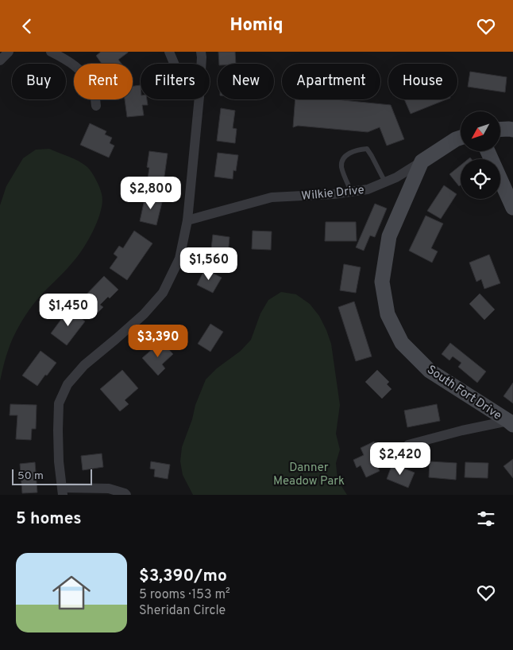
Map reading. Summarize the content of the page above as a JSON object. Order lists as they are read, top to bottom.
{
  "streets": {
    "street": ["Wilkie Drive", "South Fort Drive"]
  },
  "crossings": [
    ["Wilkie Drive", "South Fort Drive"]
  ],
  "parks": ["Danner Meadow Park"],
  "scale_bar": "50 m",
  "north": "bottom left",
  "page": {
    "header": "Homiq",
    "chip": [
      "Buy",
      "Rent",
      "Filters",
      "New",
      "Apartment",
      "House"
    ],
    "price": [
      "$2,800",
      "$1,560",
      "$1,450",
      "$3,390",
      "$2,420"
    ],
    "scale": "50 m",
    "heading": "5 homes",
    "list": [
      {
        "name": "$3,390/mo",
        "note": "5 rooms · 153 m² · Sheridan Circle"
      }
    ]
  }
}
